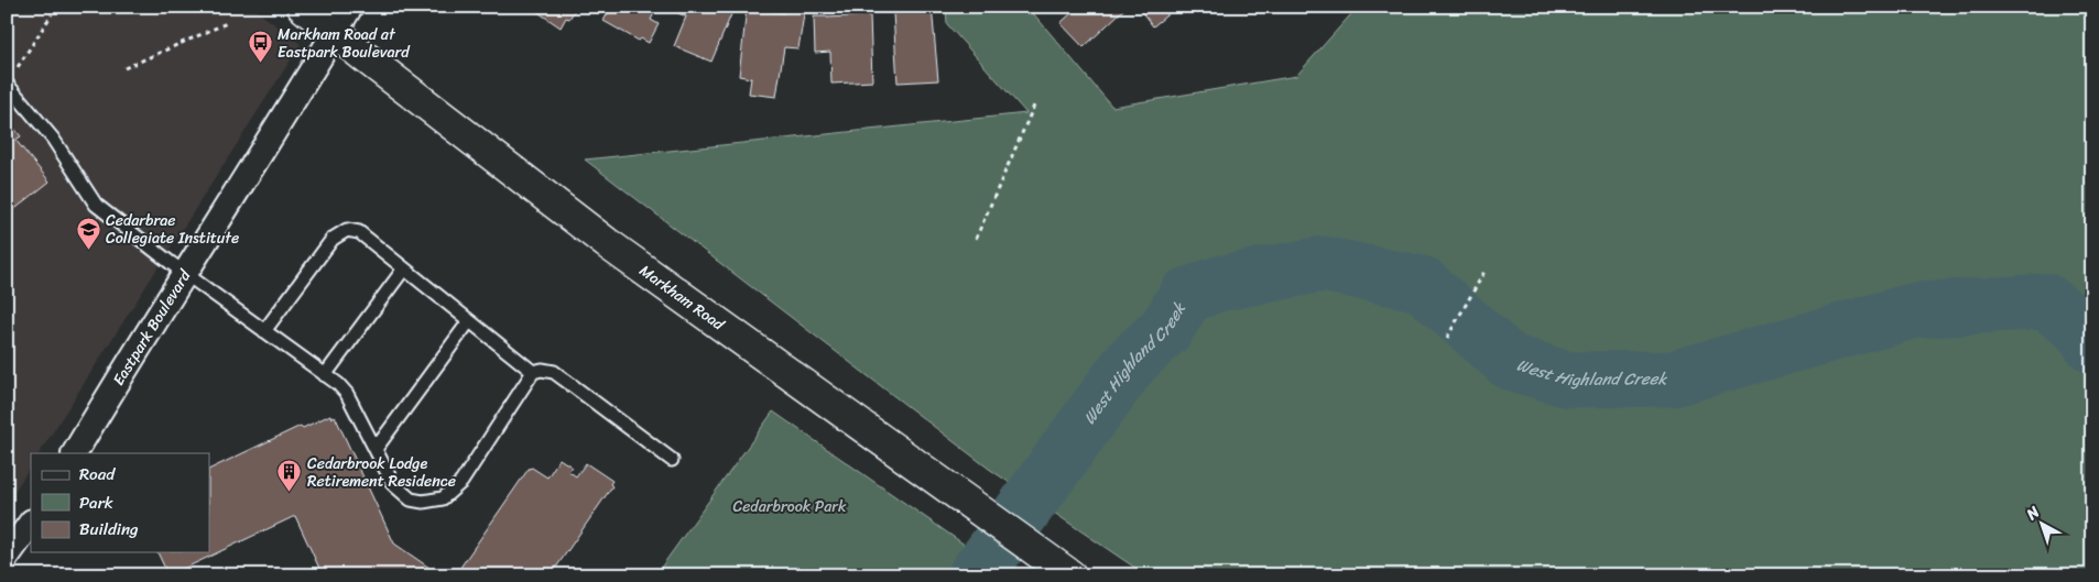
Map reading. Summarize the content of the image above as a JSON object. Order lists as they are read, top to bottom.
{
  "streets": {
    "main road": ["Markham Road"],
    "street": ["Eastpark Boulevard"]
  },
  "crossings": [
    ["Markham Road", "Eastpark Boulevard"]
  ],
  "water": ["West Highland Creek"],
  "parks": ["Cedarbrook Park"],
  "places": {
    "bus stop": ["Markham Road at Eastpark Boulevard"],
    "school or university": ["Cedarbrae Collegiate Institute"],
    "building": ["Cedarbrook Lodge Retirement Residence"]
  },
  "legend": ["Road", "Park", "Building"],
  "north": "top left"
}
